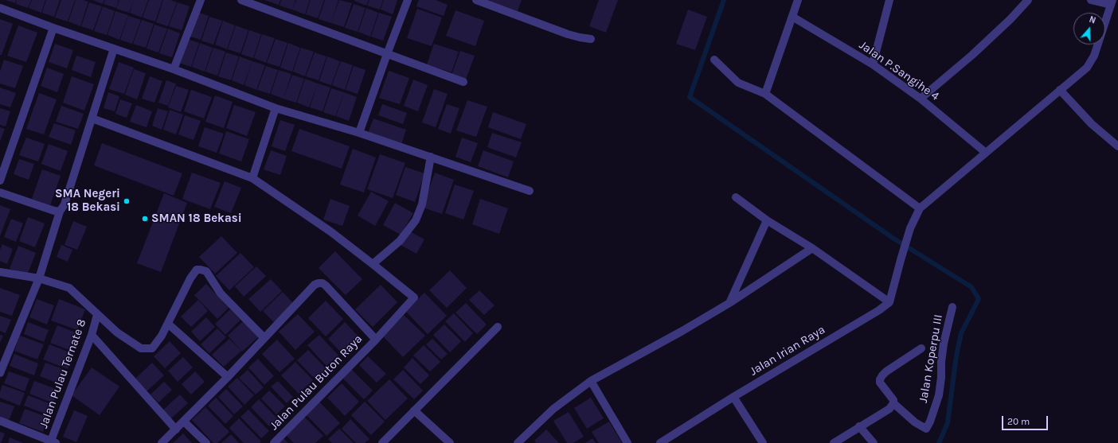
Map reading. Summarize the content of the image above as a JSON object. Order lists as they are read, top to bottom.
{
  "streets": {
    "street": [
      "Jalan P.Sangihe 4",
      "Jalan Irian Raya",
      "Jalan Koperpu III",
      "Jalan Pulau Ternate 8",
      "Jalan Pulau Buton Raya"
    ]
  },
  "places": ["SMA Negeri 18 Bekasi", "SMAN 18 Bekasi"],
  "scale_bar": "20 m",
  "north": "top"
}
